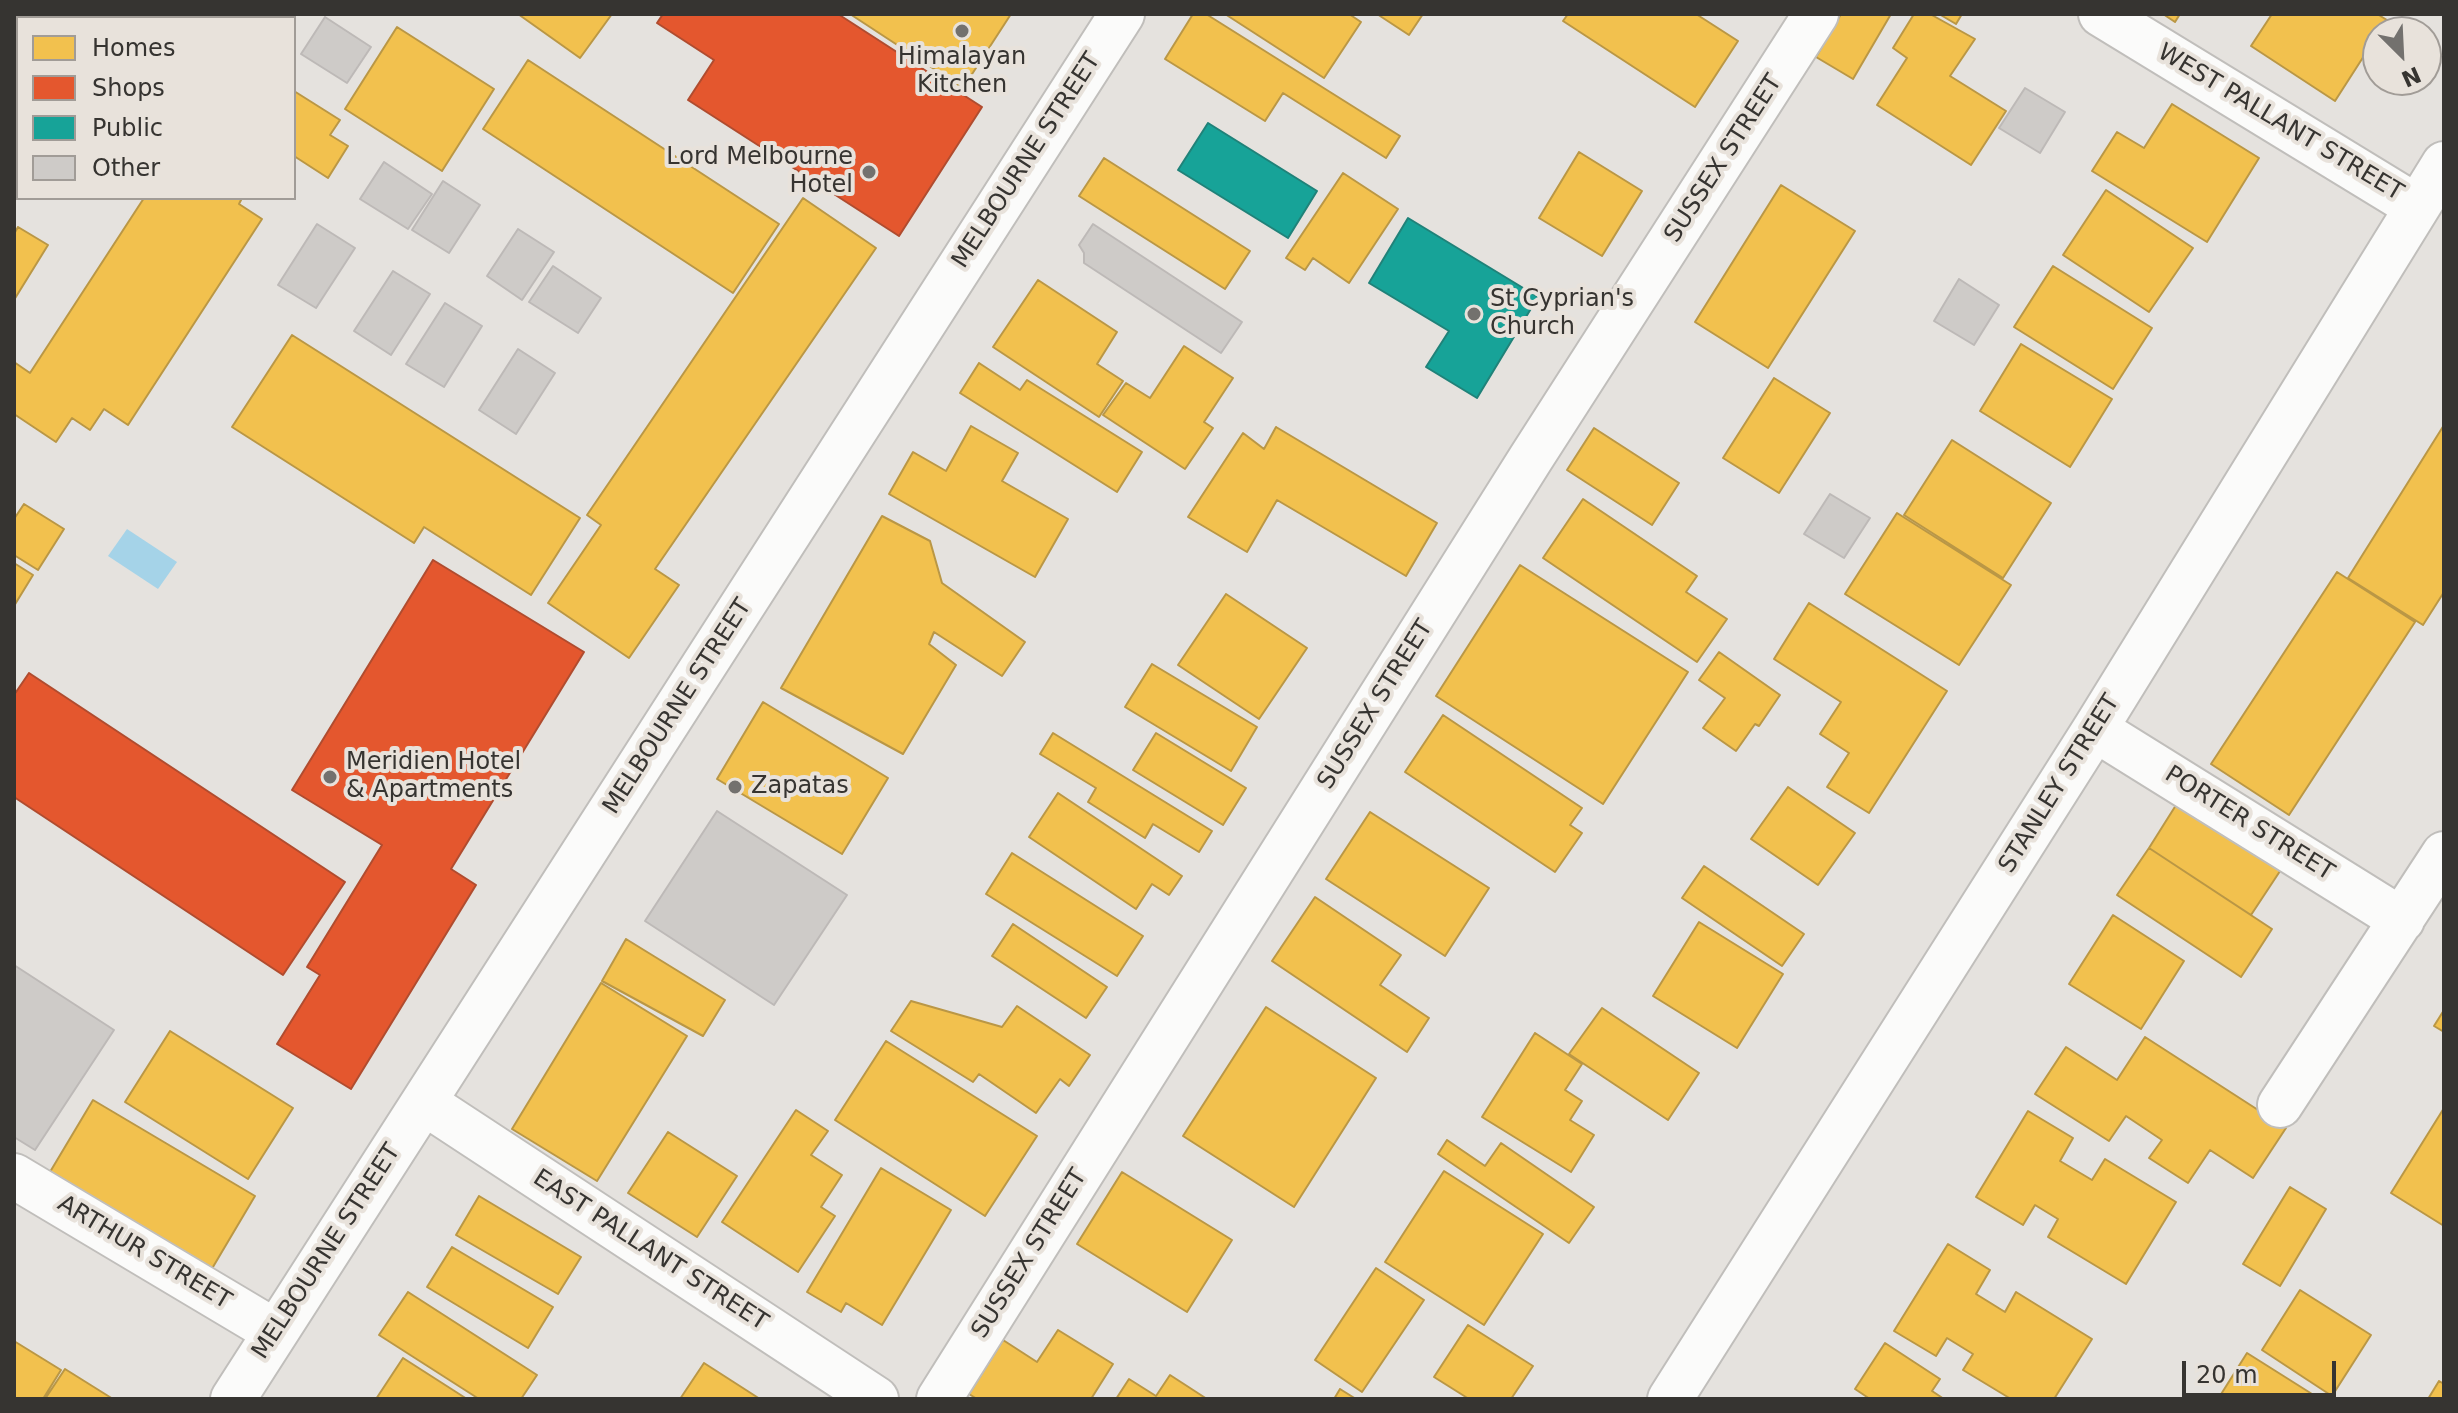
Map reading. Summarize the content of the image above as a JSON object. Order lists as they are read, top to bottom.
{
  "streets": {
    "street": [
      "WEST PALLANT STREET",
      "SUSSEX STREET",
      "MELBOURNE STREET",
      "STANLEY STREET",
      "PORTER STREET",
      "EAST PALLANT STREET",
      "ARTHUR STREET"
    ]
  },
  "crossings": [
    ["WEST PALLANT STREET", "STANLEY STREET"],
    ["MELBOURNE STREET", "EAST PALLANT STREET"],
    ["MELBOURNE STREET", "ARTHUR STREET"],
    ["STANLEY STREET", "PORTER STREET"]
  ],
  "places": [
    "Himalayan Kitchen",
    "Lord Melbourne Hotel",
    "St Cyprian's Church",
    "Meridien Hotel & Apartments",
    "Zapatas"
  ],
  "legend": [
    "Homes",
    "Shops",
    "Public",
    "Other"
  ],
  "scale_bar": "20 m",
  "north": "bottom right"
}
